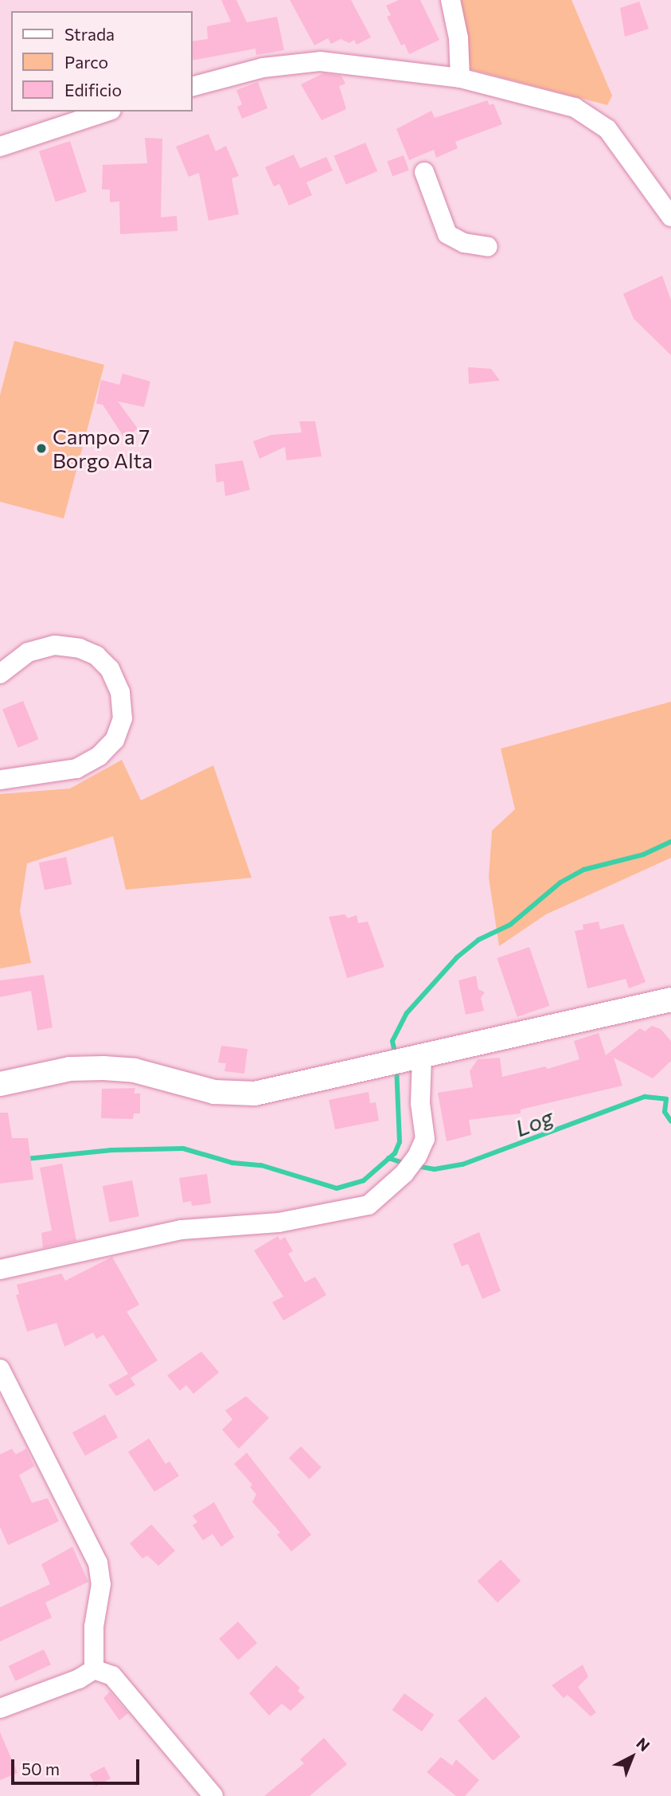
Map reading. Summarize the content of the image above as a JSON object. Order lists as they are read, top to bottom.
{
  "water": ["Log"],
  "places": ["Campo a 7 Borgo Alta"],
  "legend": ["Strada", "Parco", "Edificio"],
  "scale_bar": "50 m",
  "north": "top right"
}
